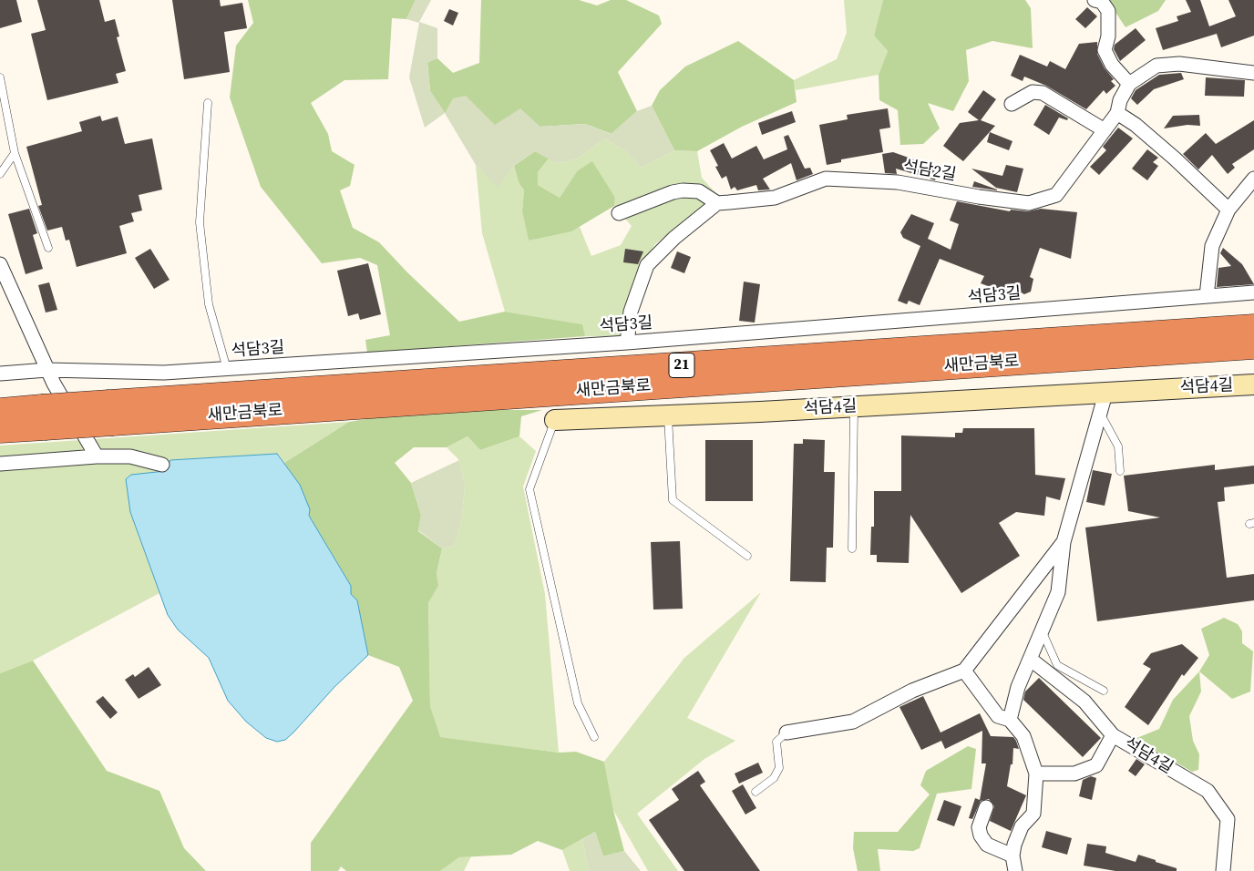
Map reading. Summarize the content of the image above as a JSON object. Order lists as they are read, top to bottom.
{
  "streets": {
    "highway": ["새만금북로", "21"],
    "street": ["석담2길", "석담3길", "석담4길"]
  }
}
